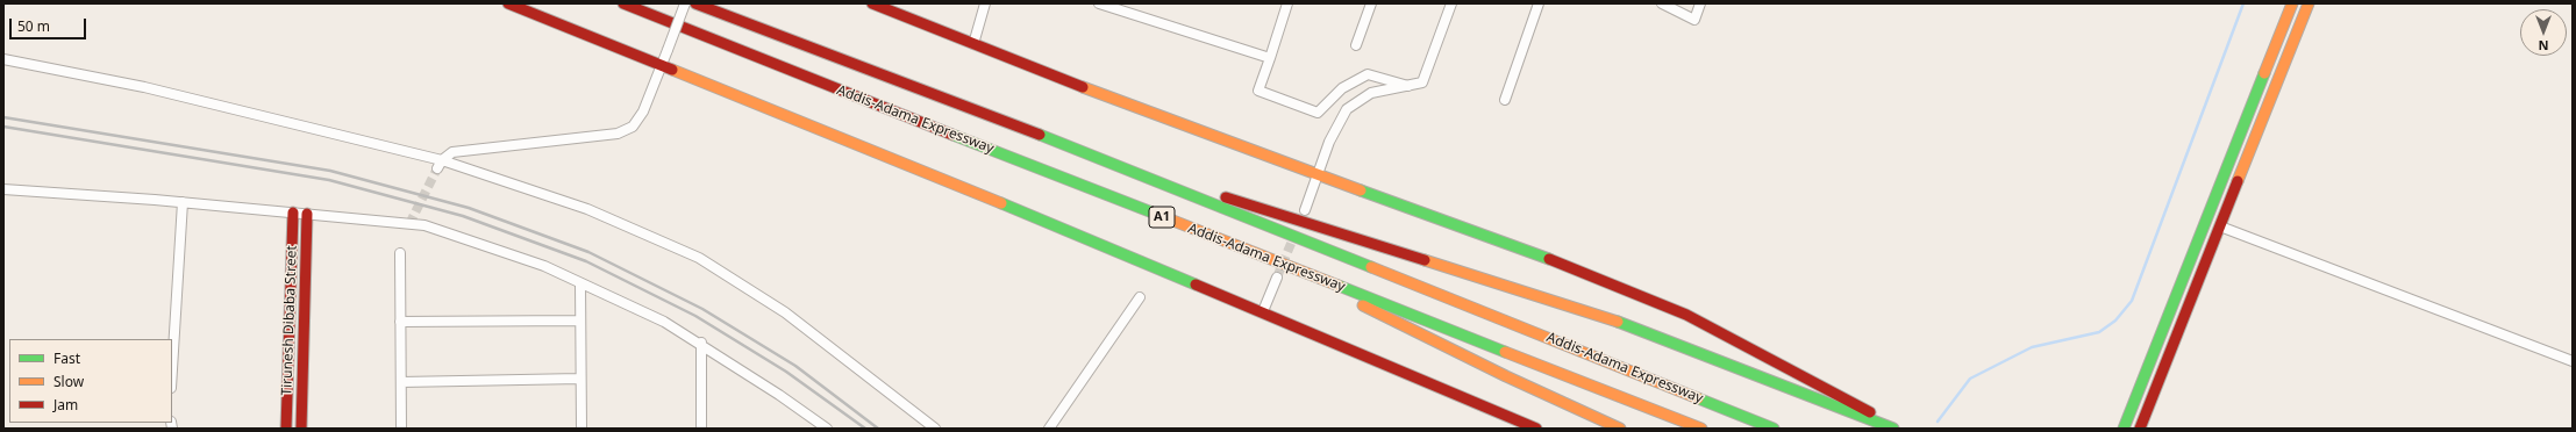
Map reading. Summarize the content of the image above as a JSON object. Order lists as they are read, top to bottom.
{
  "streets": {
    "main road": ["Addis-Adama Expressway", "A1", "Tirunesh Dibaba Street"]
  },
  "legend": ["Fast", "Slow", "Jam"],
  "scale_bar": "50 m",
  "north": "bottom"
}
